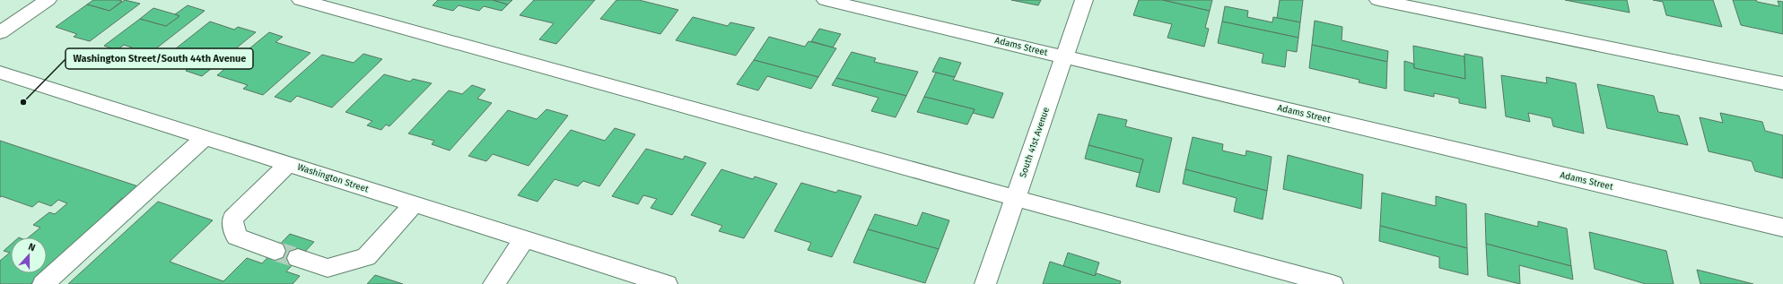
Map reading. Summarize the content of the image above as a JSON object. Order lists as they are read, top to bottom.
{
  "streets": {
    "street": ["Adams Street", "South 41st Avenue", "Washington Street"]
  },
  "crossings": [
    ["Adams Street", "South 41st Avenue"]
  ],
  "places": ["Washington Street/South 44th Avenue"],
  "north": "top"
}
